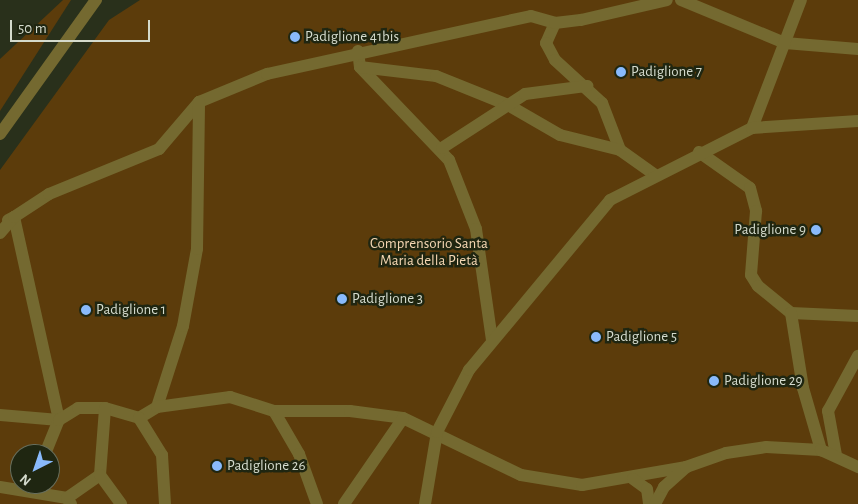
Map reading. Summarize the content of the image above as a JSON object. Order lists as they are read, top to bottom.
{
  "parks": ["Comprensorio Santa Maria della Pietà"],
  "places": [
    "Padiglione 41bis",
    "Padiglione 7",
    "Padiglione 9",
    "Padiglione 3",
    "Padiglione 1",
    "Padiglione 5",
    "Padiglione 29",
    "Padiglione 26"
  ],
  "scale_bar": "50 m",
  "north": "bottom left"
}
